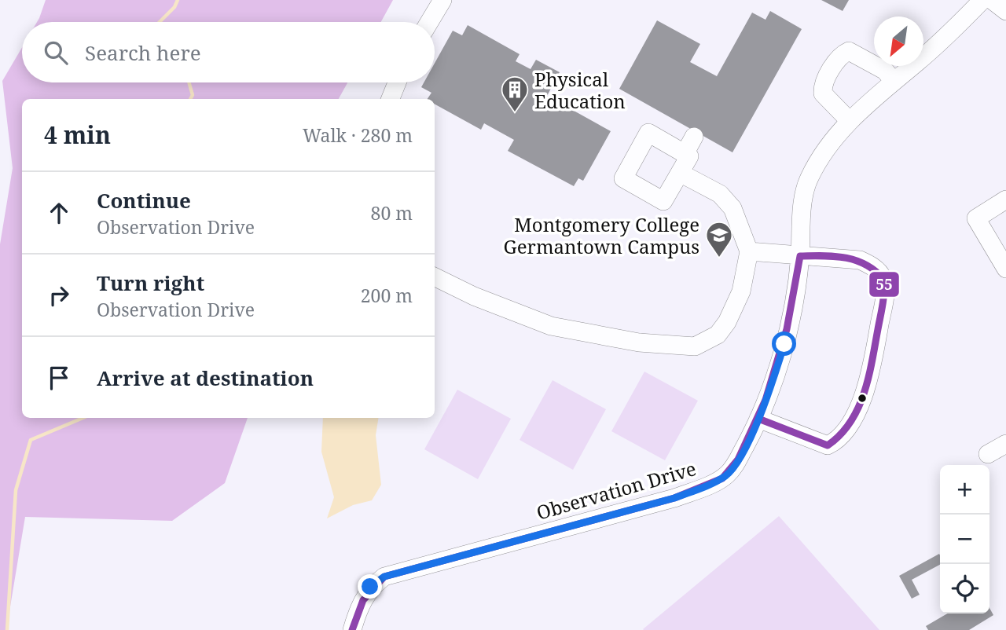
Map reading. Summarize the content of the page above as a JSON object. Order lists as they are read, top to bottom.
{
  "streets": {
    "street": ["Observation Drive"]
  },
  "places": {
    "building": ["Physical Education"],
    "school or university": ["Montgomery College Germantown Campus"]
  },
  "lines": ["transit line 55"],
  "north": "bottom left",
  "page": {
    "search": "Search here",
    "heading": ["4 min", "Walk · 280 m"],
    "list": [
      ["Continue", "Observation Drive", "80 m"],
      ["Turn right", "Observation Drive", "200 m"],
      "Arrive at destination"
    ],
    "map_buttons": ["+", "−"]
  }
}
